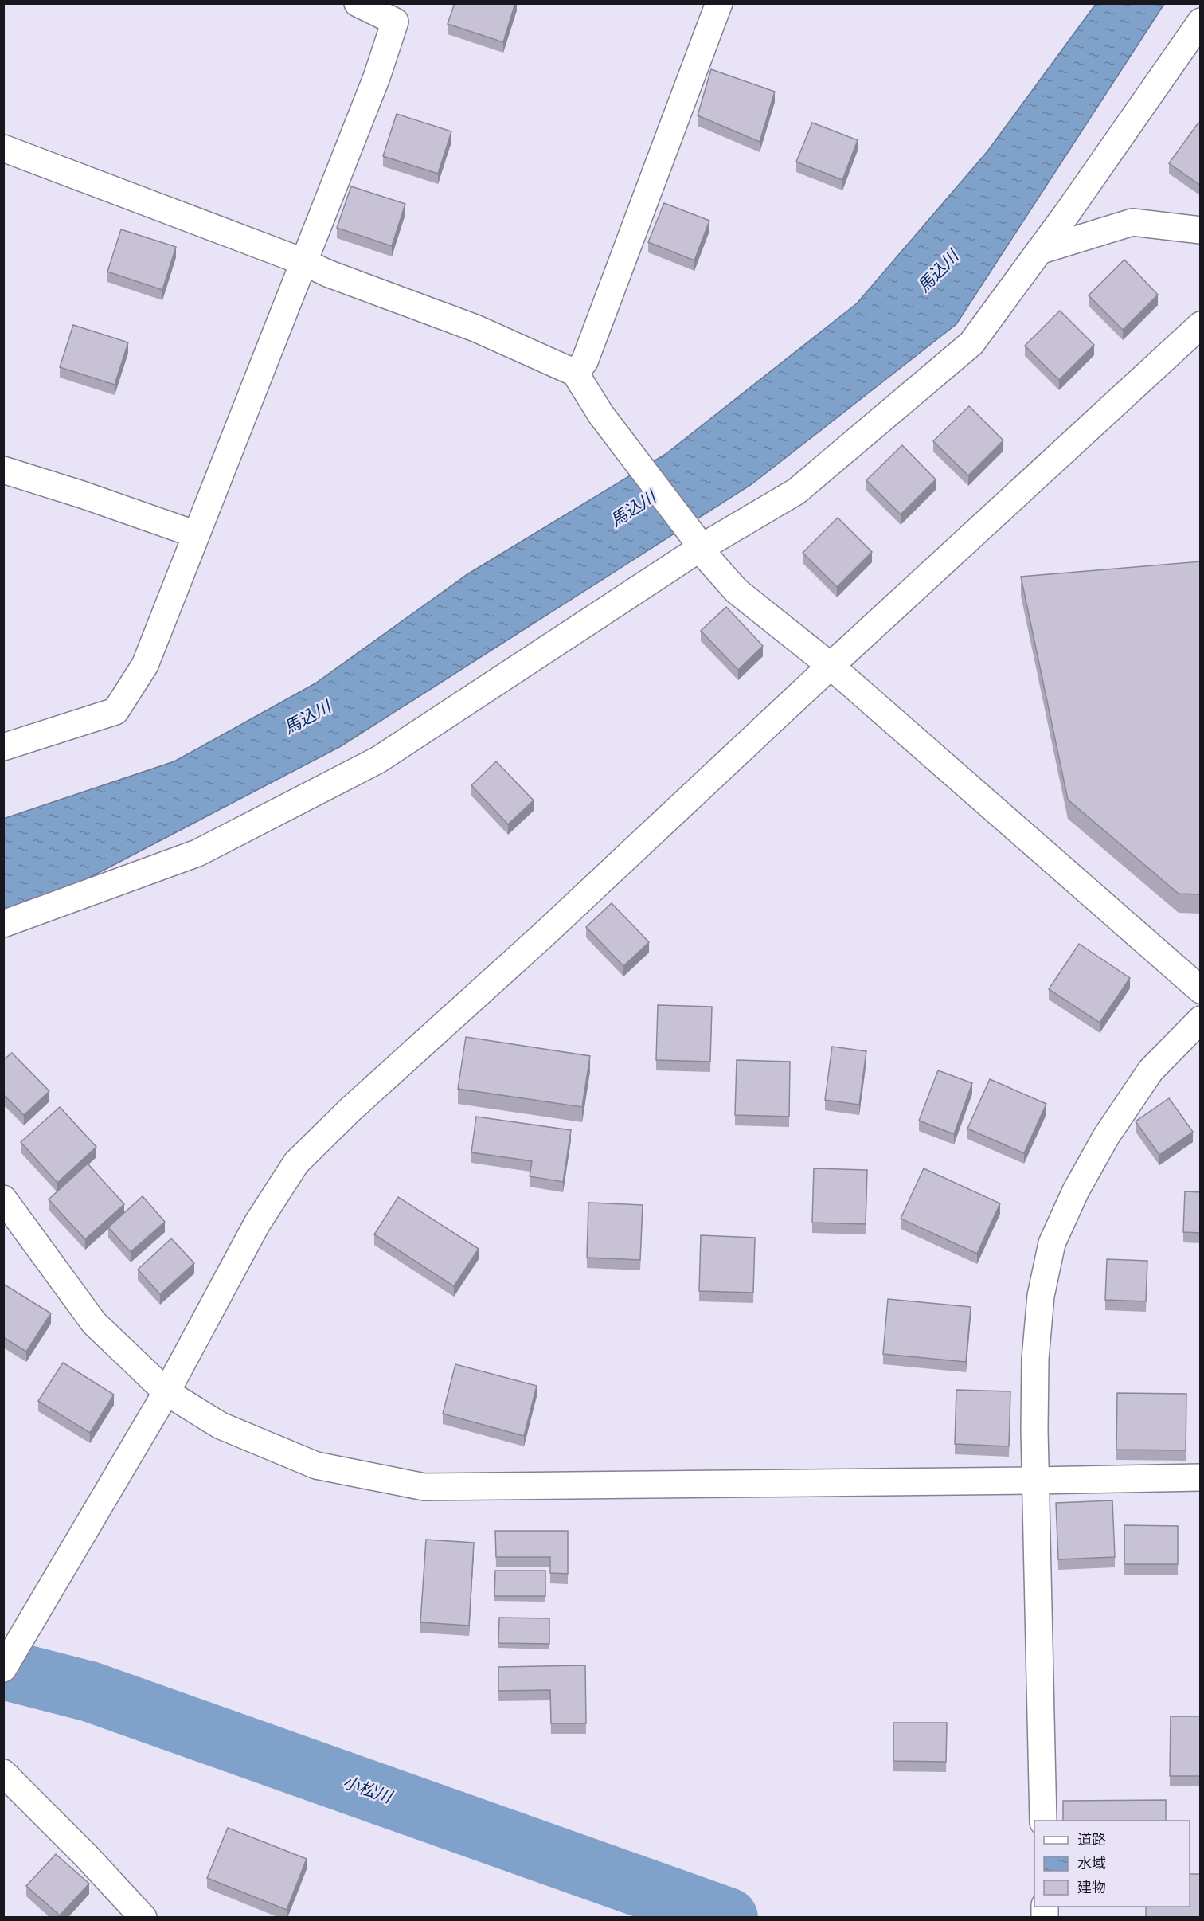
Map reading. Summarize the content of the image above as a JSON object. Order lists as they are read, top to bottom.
{
  "water": ["馬込川", "小松川"],
  "legend": ["道路", "水域", "建物"]
}
